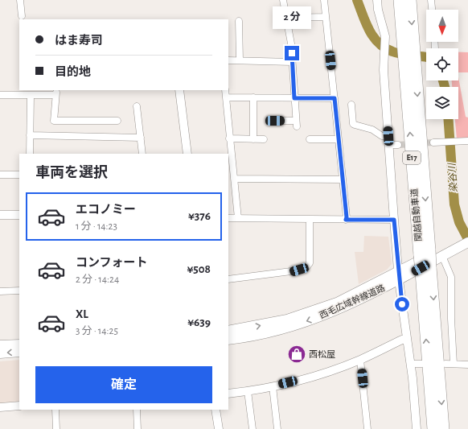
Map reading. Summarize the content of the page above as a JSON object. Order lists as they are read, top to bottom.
{
  "streets": {
    "highway": ["E17", "関越自動車道"],
    "main road": ["西毛広域幹線道路"]
  },
  "water": ["染谷川"],
  "places": {
    "shop": ["西松屋"]
  },
  "north": "bottom",
  "page": {
    "bubble": "2 分",
    "banner": ["はま寿司", "目的地"],
    "heading": "車両を選択",
    "list": [
      {
        "name": "エコノミー",
        "note": "1 分 · 14:23",
        "value": "¥376"
      },
      {
        "name": "コンフォート",
        "note": "2 分 · 14:24",
        "value": "¥508"
      },
      {
        "name": "XL",
        "note": "3 分 · 14:25",
        "value": "¥639"
      }
    ],
    "buttons": "確定"
  }
}
